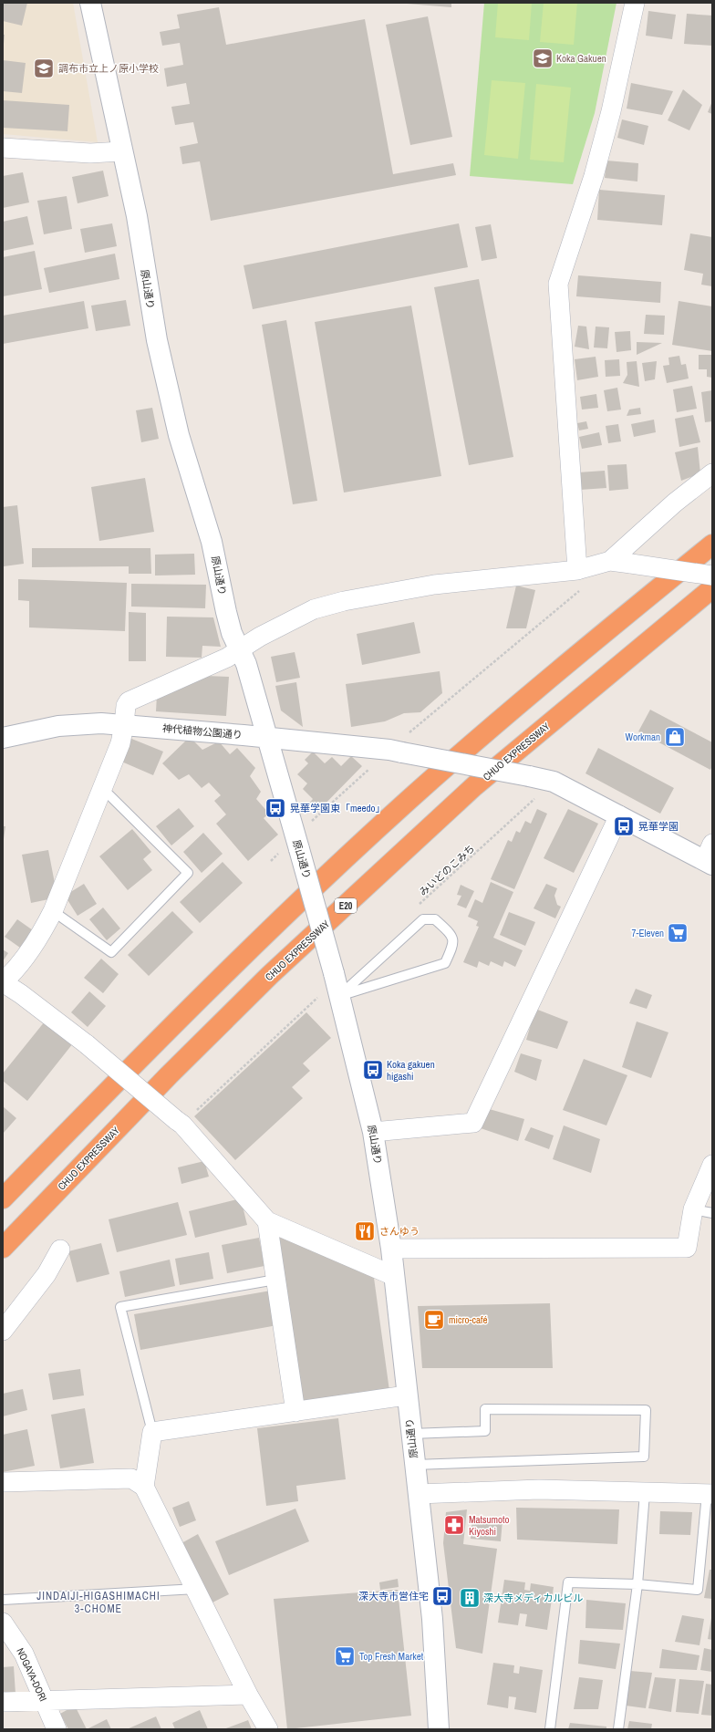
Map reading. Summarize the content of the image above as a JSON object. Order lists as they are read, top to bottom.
{
  "streets": {
    "highway": ["CHUO EXPRESSWAY", "E20"],
    "street": ["原山通り", "神代植物公園通り", "NOGAYA-DORI"],
    "path": ["みいどのこみち"]
  },
  "crossings": [
    ["原山通り", "神代植物公園通り"],
    ["神代植物公園通り", "みいどのこみち"]
  ],
  "districts": ["JINDAIJI-HIGASHIMACHI 3-CHOME"],
  "places": {
    "school or university": ["Koka Gakuen", "調布市立上ノ原小学校"],
    "shop": ["Workman"],
    "bus stop": [
      "晃華学園東「meedo」",
      "晃華学園",
      "Koka gakuen higashi",
      "深大寺市営住宅"
    ],
    "supermarket": ["7-Eleven", "Top Fresh Market"],
    "restaurant": ["さんゆう"],
    "cafe": ["micro-café"],
    "pharmacy": ["Matsumoto Kiyoshi"],
    "building": ["深大寺メディカルビル"]
  }
}
